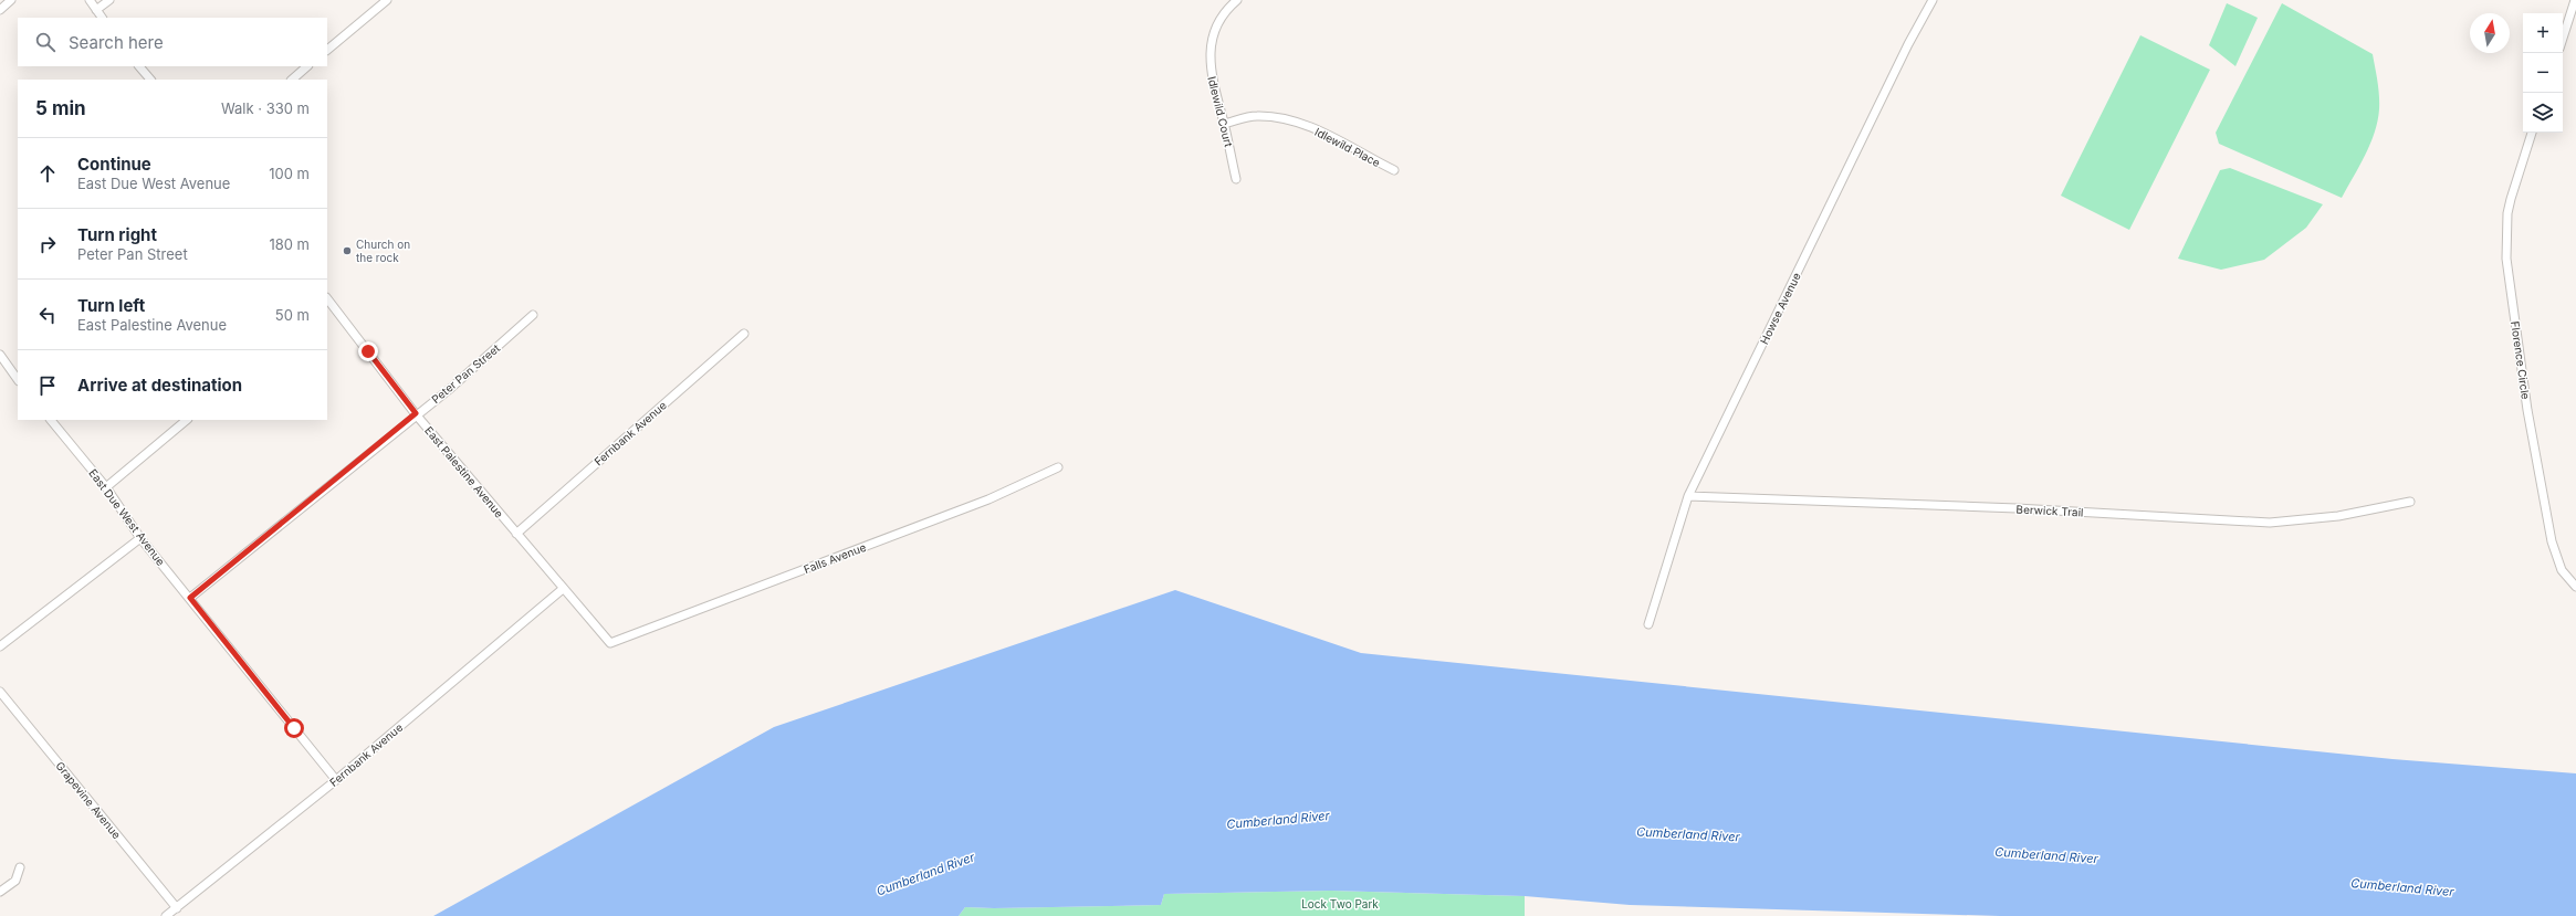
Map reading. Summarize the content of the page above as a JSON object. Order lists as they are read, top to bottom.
{
  "streets": {
    "street": [
      "Idlewild Court",
      "Idlewild Place",
      "Howse Avenue",
      "Florence Circle",
      "Peter Pan Street",
      "Fernbank Avenue",
      "East Palestine Avenue",
      "Berwick Trail",
      "East Due West Avenue",
      "Falls Avenue",
      "Grapevine Avenue"
    ]
  },
  "crossings": [
    ["Idlewild Court", "Idlewild Place"],
    ["Howse Avenue", "Berwick Trail"],
    ["Peter Pan Street", "East Palestine Avenue"],
    ["Peter Pan Street", "East Due West Avenue"],
    ["Fernbank Avenue", "East Palestine Avenue"],
    ["Fernbank Avenue", "East Due West Avenue"],
    ["Fernbank Avenue", "Grapevine Avenue"],
    ["East Palestine Avenue", "Falls Avenue"]
  ],
  "water": ["Cumberland River"],
  "parks": ["Lock Two Park"],
  "places": ["Church on the rock"],
  "north": "top",
  "page": {
    "map_buttons": ["+", "−"],
    "search": "Search here",
    "heading": ["5 min", "Walk · 330 m"],
    "list": [
      ["Continue", "East Due West Avenue", "100 m"],
      ["Turn right", "Peter Pan Street", "180 m"],
      ["Turn left", "East Palestine Avenue", "50 m"],
      "Arrive at destination"
    ]
  }
}
